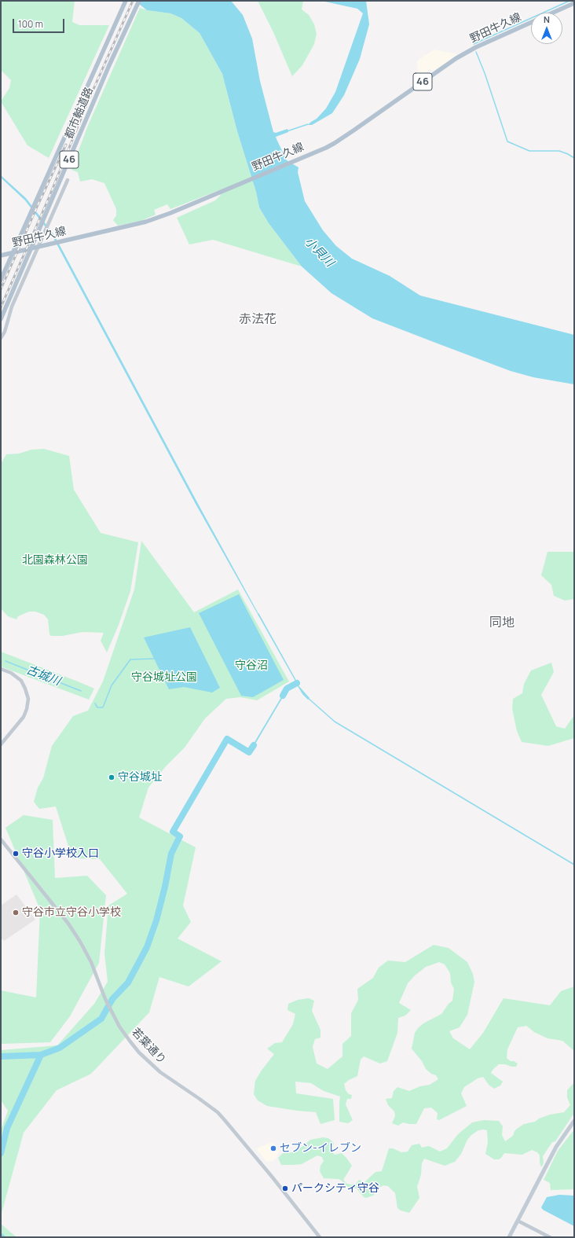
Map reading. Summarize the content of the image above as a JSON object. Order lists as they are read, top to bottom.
{
  "streets": {
    "main road": ["野田牛久線", "46", "都市軸道路"],
    "street": ["若葉通り"]
  },
  "districts": ["赤法花", "同地"],
  "water": ["小貝川", "古城川"],
  "parks": ["北園森林公園", "守谷沼", "守谷城址公園"],
  "places": [
    "守谷城址",
    "守谷小学校入口",
    "守谷市立守谷小学校",
    "セブン-イレブン",
    "パークシティ守谷"
  ],
  "scale_bar": "100 m",
  "north": "top"
}
